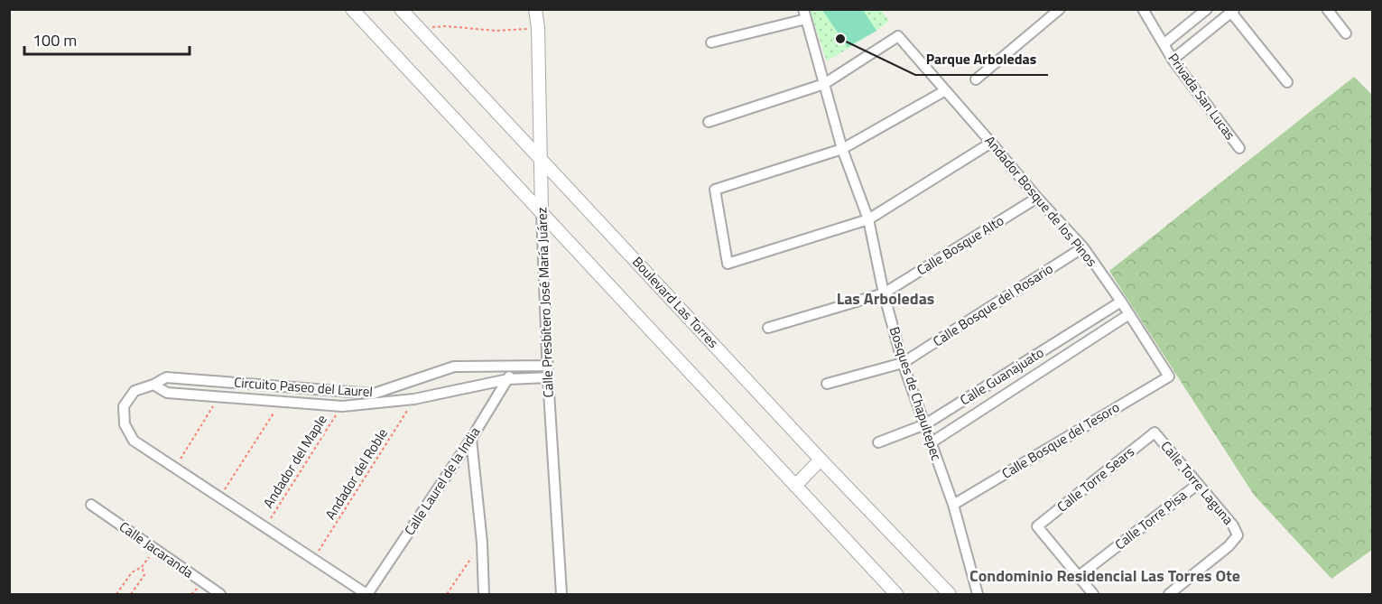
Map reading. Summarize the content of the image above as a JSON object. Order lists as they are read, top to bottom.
{
  "streets": {
    "street": [
      "Privada San Lucas",
      "Andador Bosque de los Pinos",
      "Calle Bosque Alto",
      "Calle Presbítero José María Juárez",
      "Boulevard Las Torres",
      "Calle Bosque del Rosario",
      "Calle Guanajuato",
      "Circuito Paseo del Laurel",
      "Bosques de Chapultepec",
      "Calle Bosque del Tesoro",
      "Calle Torre Sears",
      "Calle Laurel de la India",
      "Calle Torre Laguna",
      "Calle Torre Pisa",
      "Calle Jacaranda"
    ],
    "path": ["Andador del Maple", "Andador del Roble"]
  },
  "crossings": [
    ["Andador Bosque de los Pinos", "Calle Bosque Alto"],
    ["Andador Bosque de los Pinos", "Calle Bosque del Rosario"],
    ["Andador Bosque de los Pinos", "Calle Guanajuato"],
    ["Andador Bosque de los Pinos", "Bosques de Chapultepec"],
    ["Andador Bosque de los Pinos", "Calle Bosque del Tesoro"],
    ["Calle Bosque Alto", "Bosques de Chapultepec"],
    ["Calle Presbítero José María Juárez", "Boulevard Las Torres"],
    ["Calle Presbítero José María Juárez", "Circuito Paseo del Laurel"],
    ["Calle Bosque del Rosario", "Bosques de Chapultepec"],
    ["Calle Guanajuato", "Bosques de Chapultepec"],
    ["Circuito Paseo del Laurel", "Andador del Maple"],
    ["Circuito Paseo del Laurel", "Andador del Roble"],
    ["Circuito Paseo del Laurel", "Calle Laurel de la India"],
    ["Bosques de Chapultepec", "Calle Bosque del Tesoro"],
    ["Calle Torre Sears", "Calle Torre Laguna"],
    ["Calle Torre Sears", "Calle Torre Pisa"],
    ["Calle Torre Laguna", "Calle Torre Pisa"]
  ],
  "districts": ["Las Arboledas", "Condominio Residencial Las Torres Ote"],
  "places": ["Parque Arboledas"],
  "scale_bar": "100 m"
}
